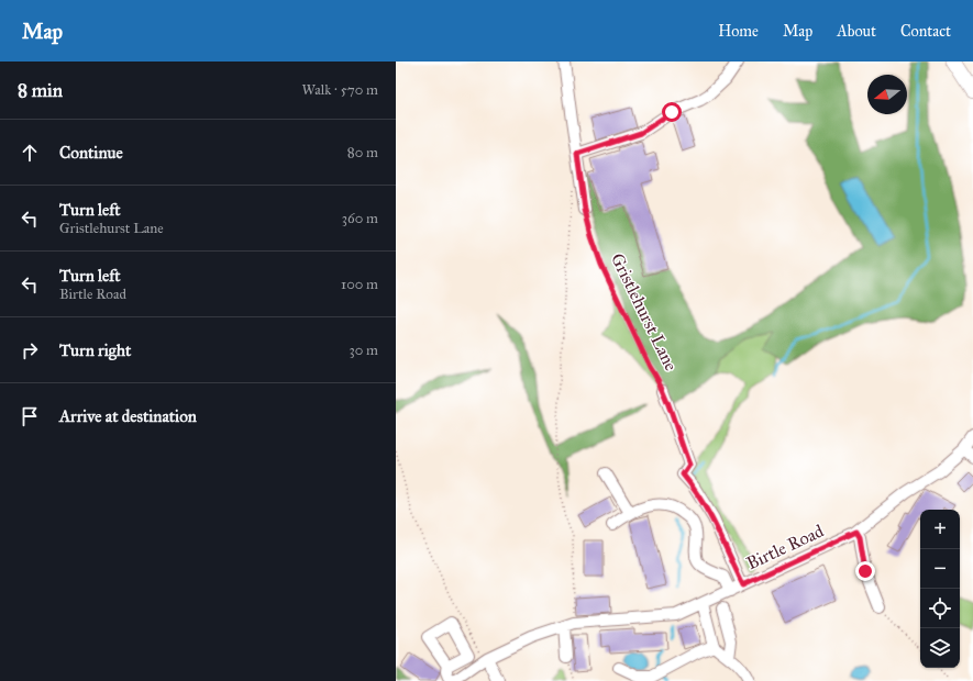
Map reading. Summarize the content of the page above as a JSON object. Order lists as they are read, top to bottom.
{
  "streets": {
    "street": ["Gristlehurst Lane", "Birtle Road"]
  },
  "crossings": [
    ["Gristlehurst Lane", "Birtle Road"]
  ],
  "north": "left",
  "page": {
    "header": "Map",
    "nav": [
      "Home",
      "Map",
      "About",
      "Contact"
    ],
    "heading": ["8 min", "Walk · 570 m"],
    "list": [
      ["Continue", "80 m"],
      ["Turn left", "Gristlehurst Lane", "360 m"],
      ["Turn left", "Birtle Road", "100 m"],
      ["Turn right", "30 m"],
      "Arrive at destination"
    ],
    "map_buttons": ["+", "−"]
  }
}
